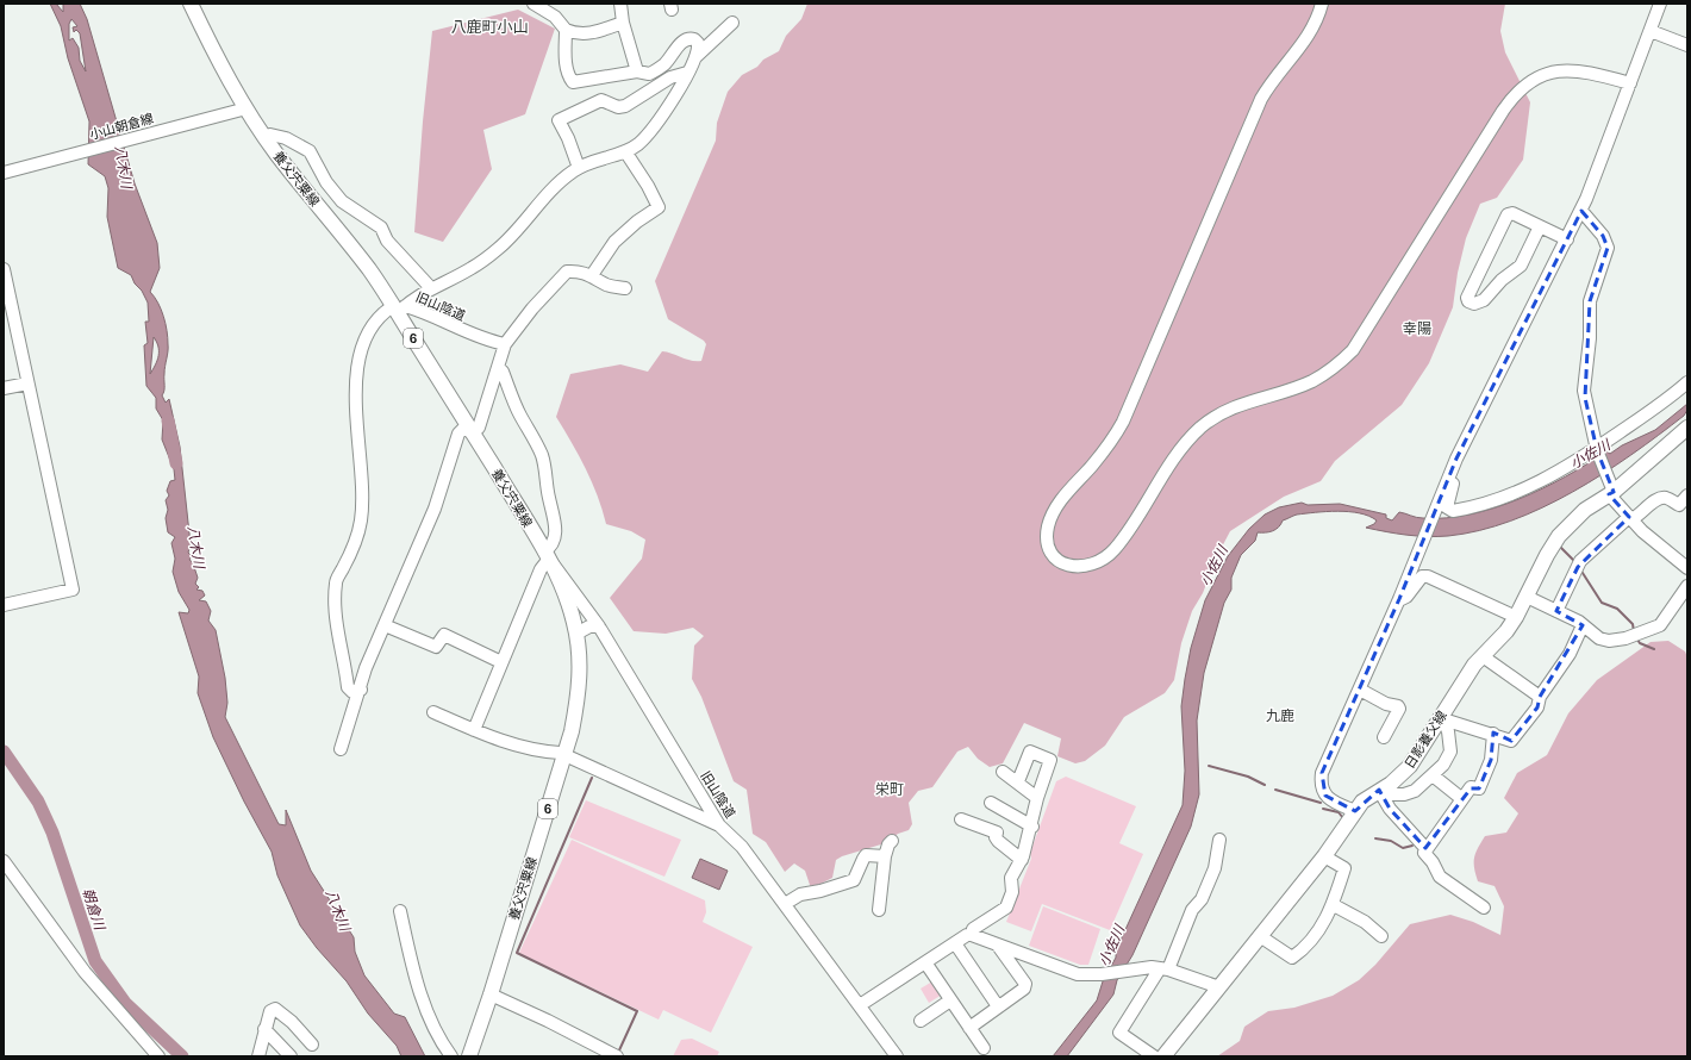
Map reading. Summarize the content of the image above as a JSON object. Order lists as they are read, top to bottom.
{
  "streets": {
    "main road": ["養父宍粟線", "6", "日影養父線"],
    "street": ["小山朝倉線", "旧山陰道"]
  },
  "crossings": [
    ["小山朝倉線", "養父宍粟線"],
    ["養父宍粟線", "旧山陰道"]
  ],
  "districts": [
    "八鹿町小山",
    "幸陽",
    "九鹿",
    "栄町"
  ],
  "water": ["八木川", "小佐川", "朝倉川"]
}
